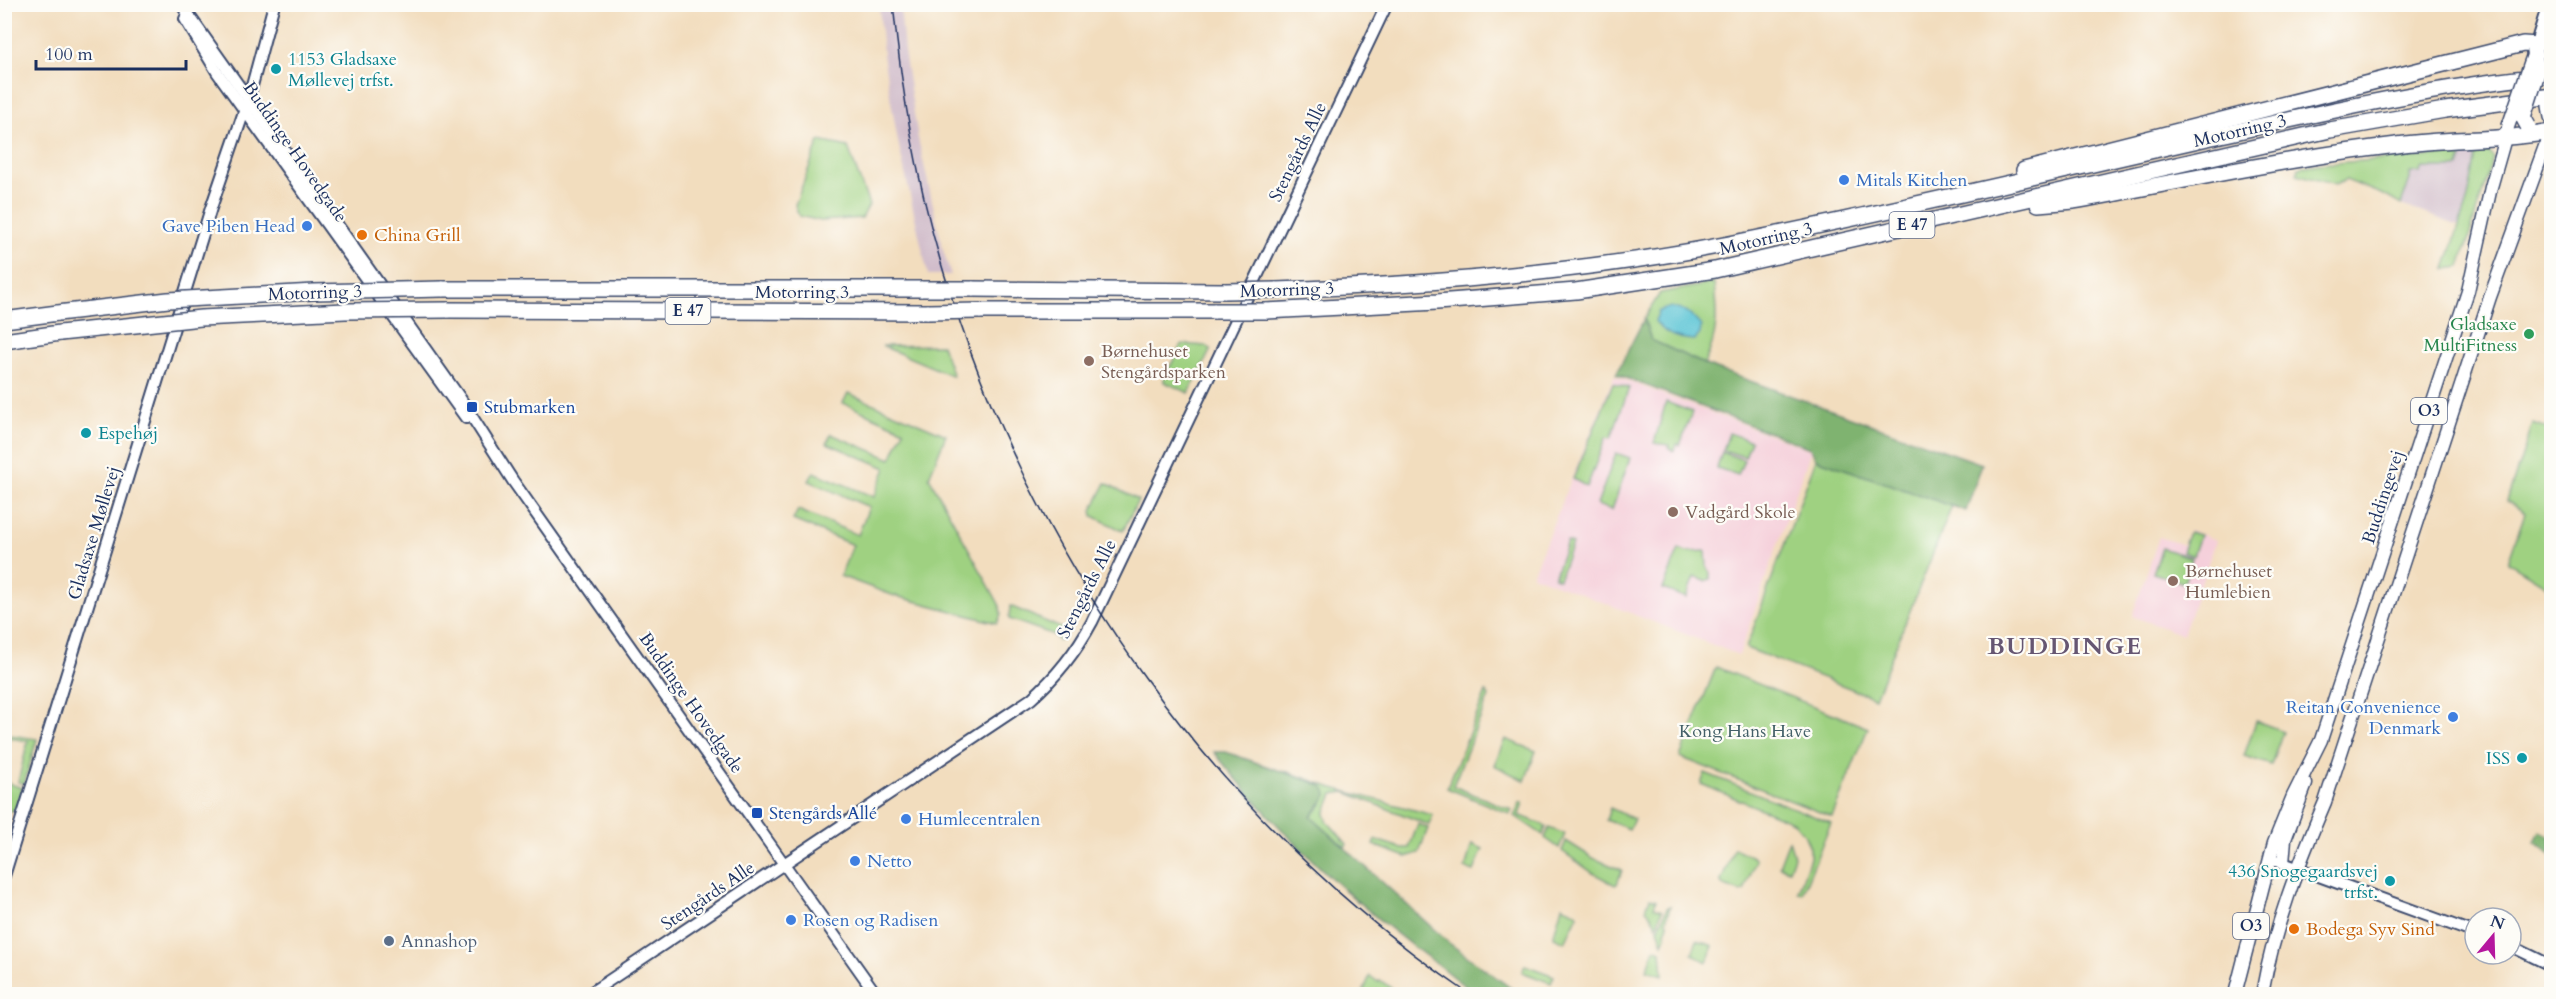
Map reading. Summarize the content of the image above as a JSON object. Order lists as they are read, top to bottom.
{
  "streets": {
    "highway": ["Motorring 3", "E 47"],
    "main road": ["O3", "Buddingevej"],
    "street": ["Buddinge Hovedgade", "Stengårds Alle", "Gladsaxe Møllevej"]
  },
  "crossings": [
    ["Buddinge Hovedgade", "Stengårds Alle"],
    ["Buddinge Hovedgade", "Gladsaxe Møllevej"]
  ],
  "districts": ["BUDDINGE"],
  "parks": ["Kong Hans Have"],
  "places": {
    "other": [
      "1153 Gladsaxe Møllevej trfst.",
      "Mitals Kitchen",
      "Gave Piben Head",
      "China Grill",
      "Gladsaxe MultiFitness",
      "Børnehuset Stengårdsparken",
      "Espehøj",
      "Vadgård Skole",
      "Børnehuset Humlebien",
      "Reitan Convenience Denmark",
      "ISS",
      "Humlecentralen",
      "Netto",
      "436 Snogegaardsvej trfst.",
      "Rosen og Radisen",
      "Bodega Syv Sind",
      "Annashop"
    ],
    "transit": ["Stubmarken", "Stengårds Allé"]
  },
  "scale_bar": "100 m",
  "north": "top"
}
